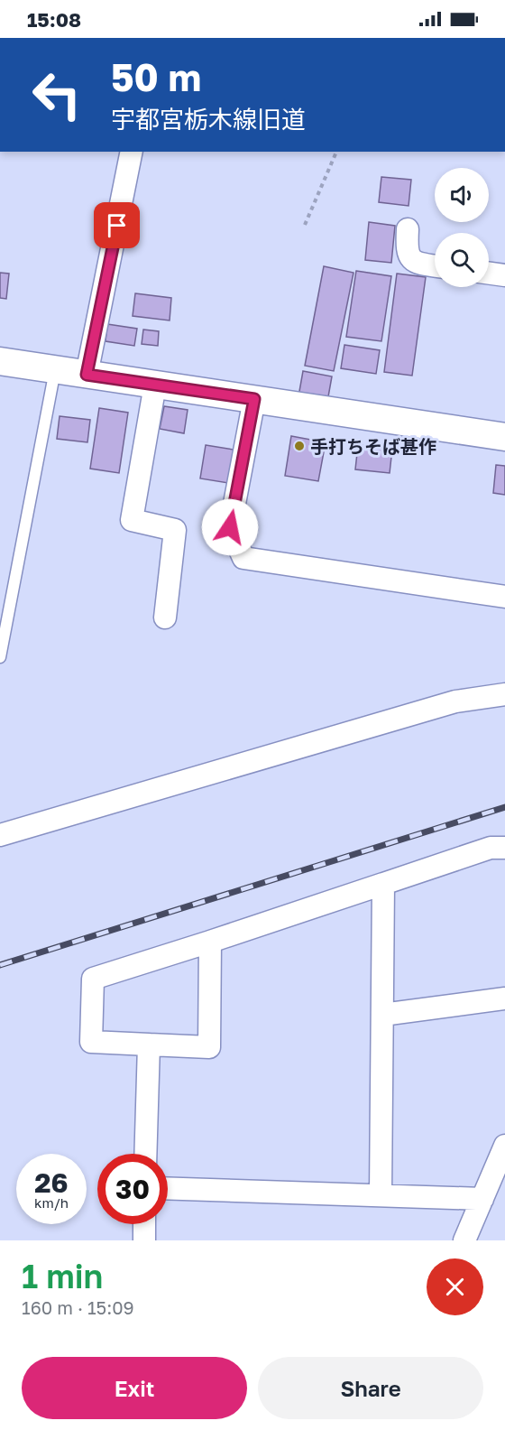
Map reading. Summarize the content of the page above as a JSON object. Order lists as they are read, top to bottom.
{
  "places": ["手打ちそば甚作"],
  "page": {
    "status": "15:08",
    "turn": ["50 m", "宇都宮栃木線旧道"],
    "speed": "26 km/h",
    "limit": "30",
    "heading": ["1 min", "160 m · 15:09"],
    "buttons": ["Exit", "Share"]
  }
}
